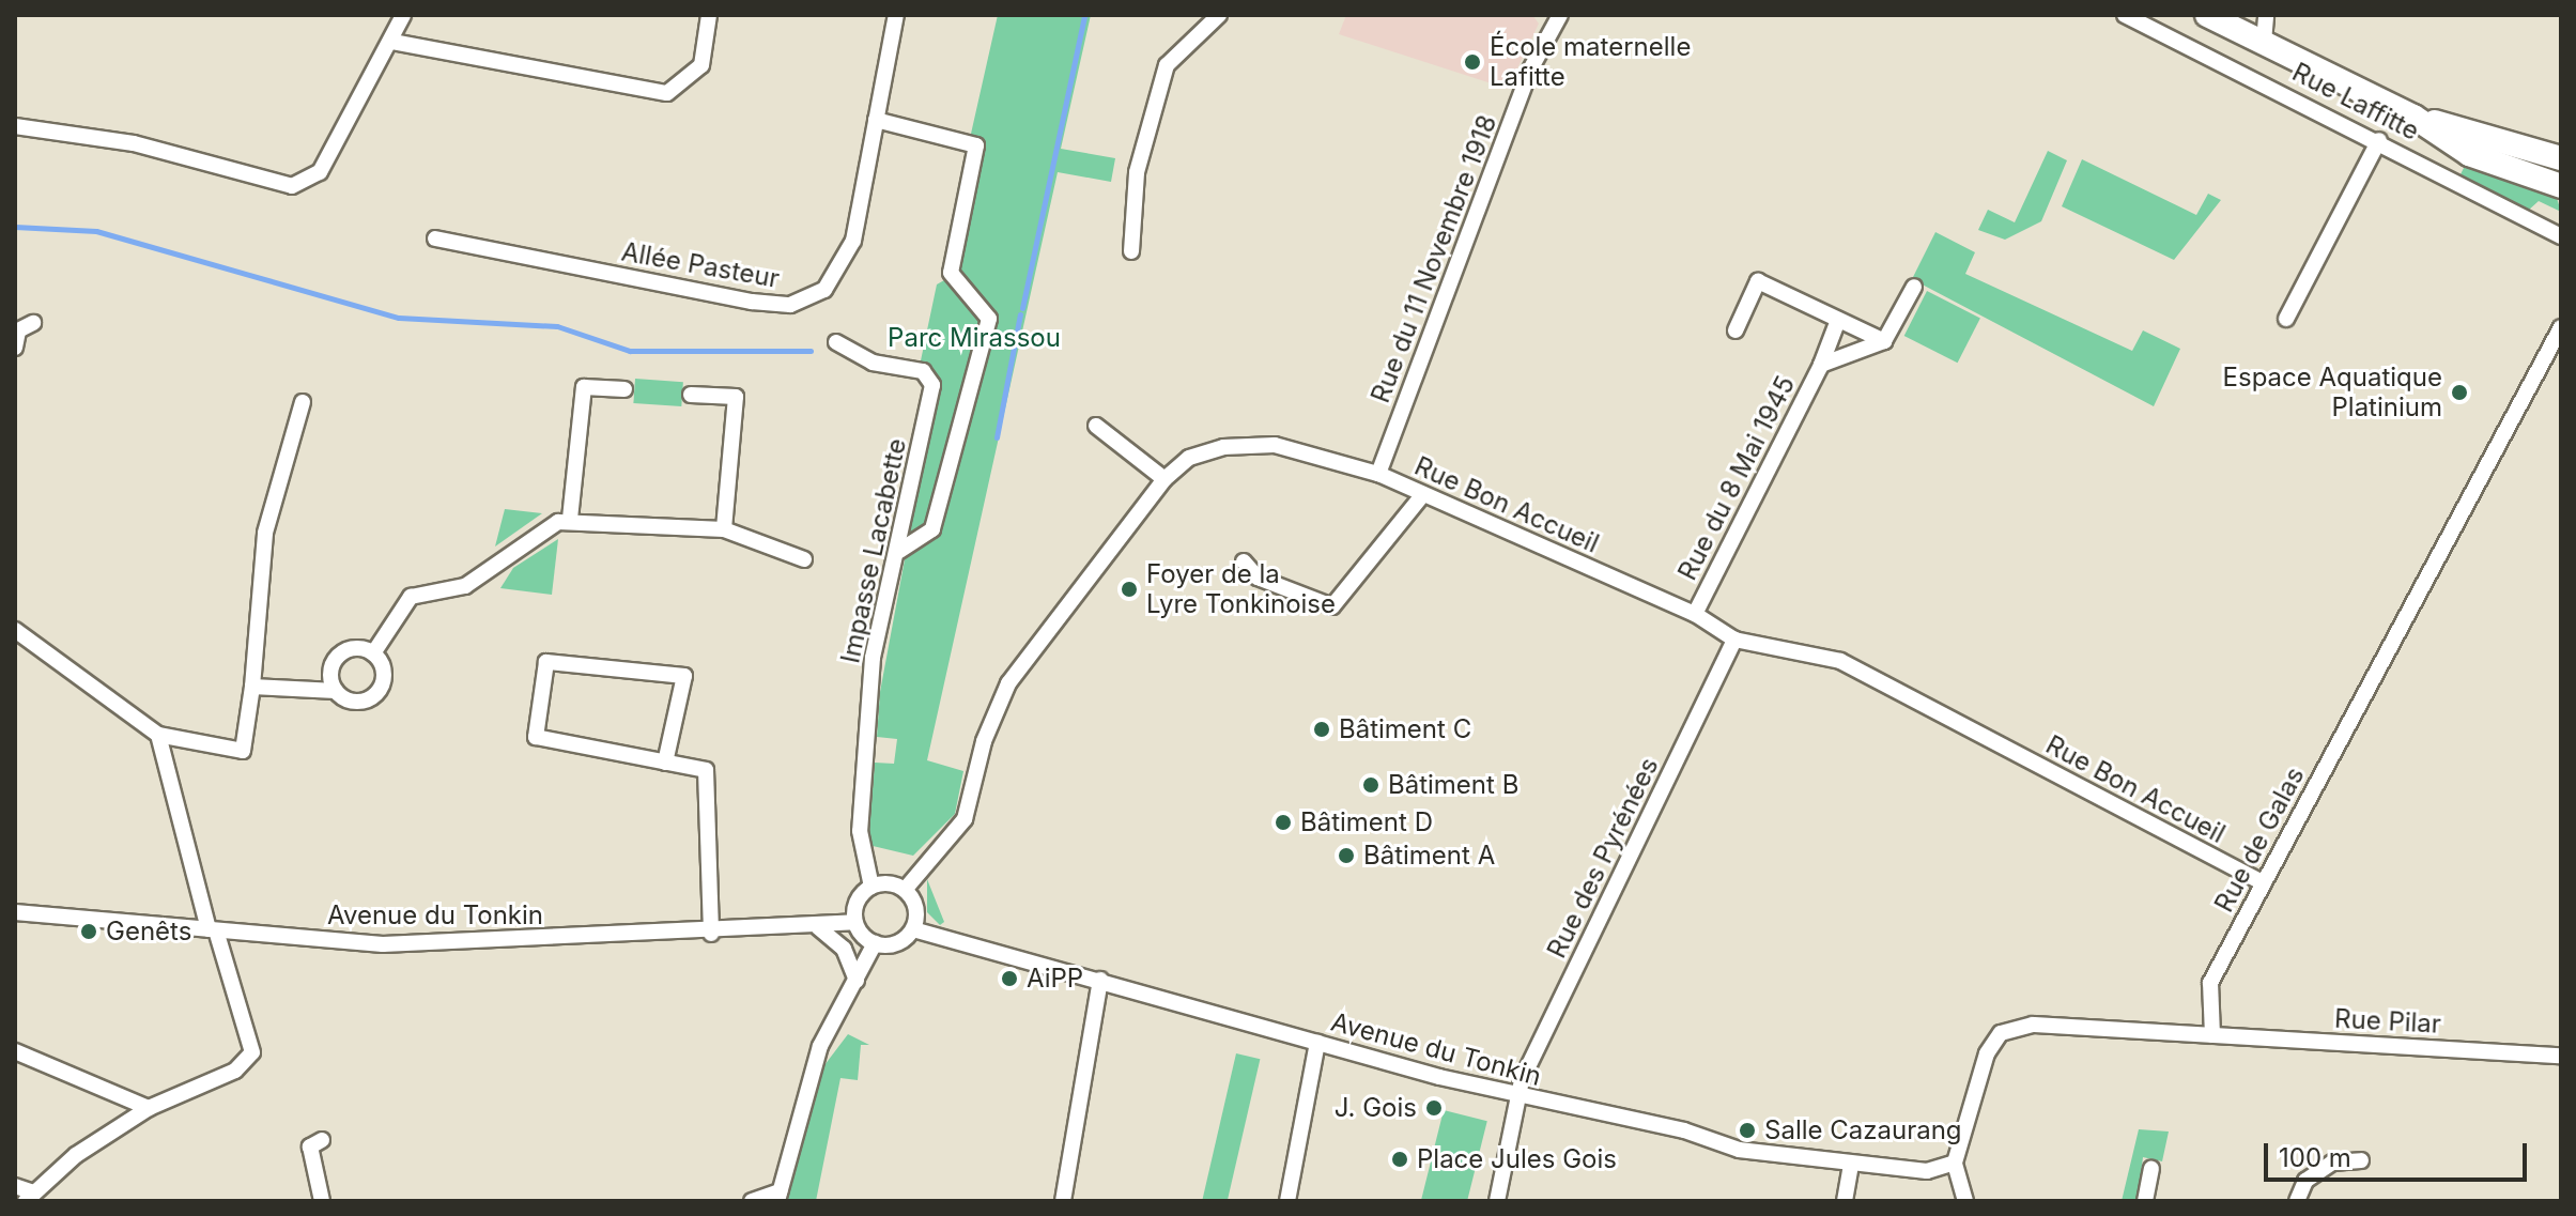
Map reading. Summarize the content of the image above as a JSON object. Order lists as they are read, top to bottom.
{
  "streets": {
    "street": [
      "Rue Laffitte",
      "Rue du 11 Novembre 1918",
      "Allée Pasteur",
      "Rue du 8 Mai 1945",
      "Rue Bon Accueil",
      "Impasse Lacabette",
      "Rue de Galas",
      "Rue des Pyrénées",
      "Avenue du Tonkin",
      "Rue Pilar"
    ]
  },
  "crossings": [
    ["Rue du 11 Novembre 1918", "Rue Bon Accueil"],
    ["Rue du 8 Mai 1945", "Rue Bon Accueil"],
    ["Rue Bon Accueil", "Impasse Lacabette"],
    ["Rue Bon Accueil", "Rue de Galas"],
    ["Rue Bon Accueil", "Rue des Pyrénées"],
    ["Rue Bon Accueil", "Avenue du Tonkin"],
    ["Impasse Lacabette", "Avenue du Tonkin"],
    ["Rue de Galas", "Rue Pilar"],
    ["Rue des Pyrénées", "Avenue du Tonkin"]
  ],
  "parks": ["Parc Mirassou"],
  "places": [
    "École maternelle Lafitte",
    "Espace Aquatique Platinium",
    "Foyer de la Lyre Tonkinoise",
    "Bâtiment C",
    "Bâtiment B",
    "Bâtiment D",
    "Bâtiment A",
    "Genêts",
    "AiPP",
    "J. Gois",
    "Salle Cazaurang",
    "Place Jules Gois"
  ],
  "scale_bar": "100 m"
}
